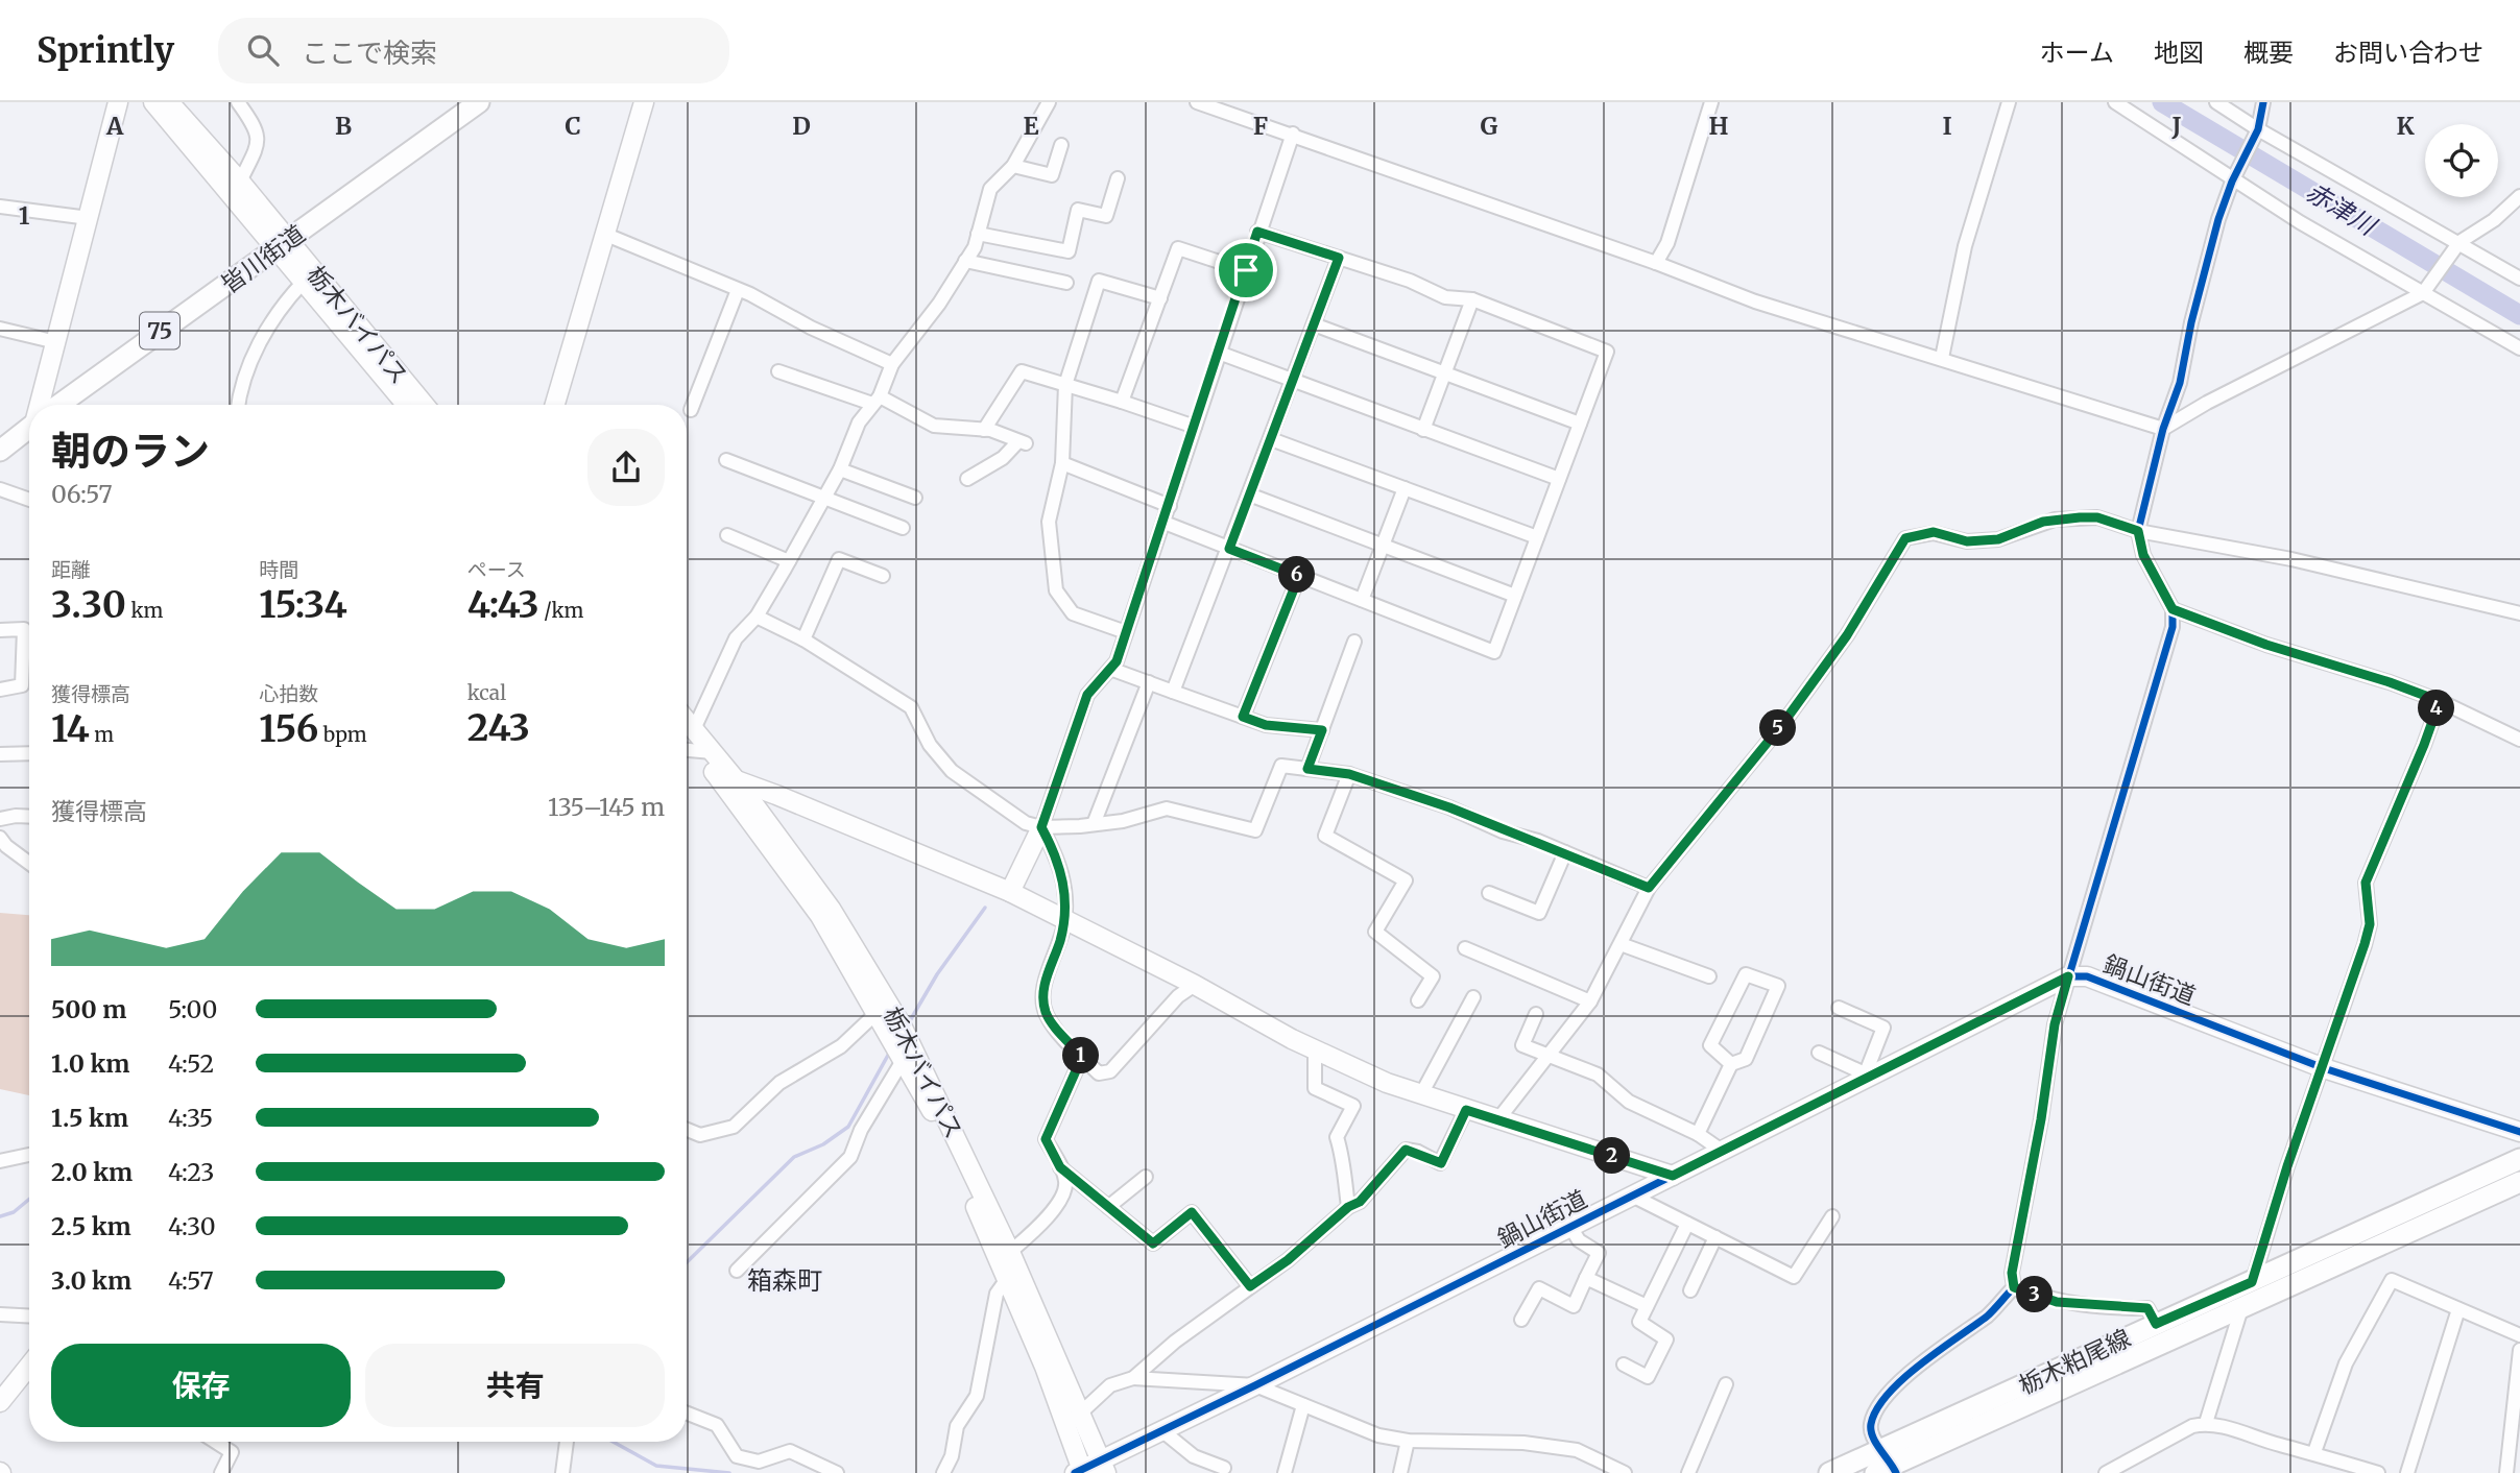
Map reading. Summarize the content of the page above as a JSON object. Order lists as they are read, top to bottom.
{
  "streets": {
    "main road": ["皆川街道", "75", "栃木粕尾線"],
    "street": ["栃木バイパス", "鍋山街道"]
  },
  "crossings": [
    ["皆川街道", "栃木バイパス"],
    ["栃木バイパス", "鍋山街道"]
  ],
  "districts": ["箱森町"],
  "water": ["赤津川"],
  "page": {
    "header": "Sprintly",
    "search": "ここで検索",
    "nav": [
      "ホーム",
      "地図",
      "概要",
      "お問い合わせ"
    ],
    "heading": ["朝のラン", "06:57"],
    "stats": [
      ["距離", "3.30 km"],
      ["時間", "15:34"],
      ["ペース", "4:43 /km"],
      ["獲得標高", "14 m"],
      ["心拍数", "156 bpm"],
      ["kcal", "243"]
    ],
    "pins": [
      "6",
      "4",
      "5",
      "1",
      "2",
      "3"
    ],
    "chart": ["獲得標高", "135–145 m"],
    "list": [
      {
        "name": "500 m",
        "note": "5:00"
      },
      {
        "name": "1.0 km",
        "note": "4:52"
      },
      {
        "name": "1.5 km",
        "note": "4:35"
      },
      {
        "name": "2.0 km",
        "note": "4:23"
      },
      {
        "name": "2.5 km",
        "note": "4:30"
      },
      {
        "name": "3.0 km",
        "note": "4:57"
      }
    ],
    "buttons": ["保存", "共有"]
  },
  "grid": {
    "columns": [
      "A",
      "B",
      "C",
      "D",
      "E",
      "F",
      "G",
      "H",
      "I",
      "J",
      "K"
    ],
    "rows": ["1"]
  }
}
